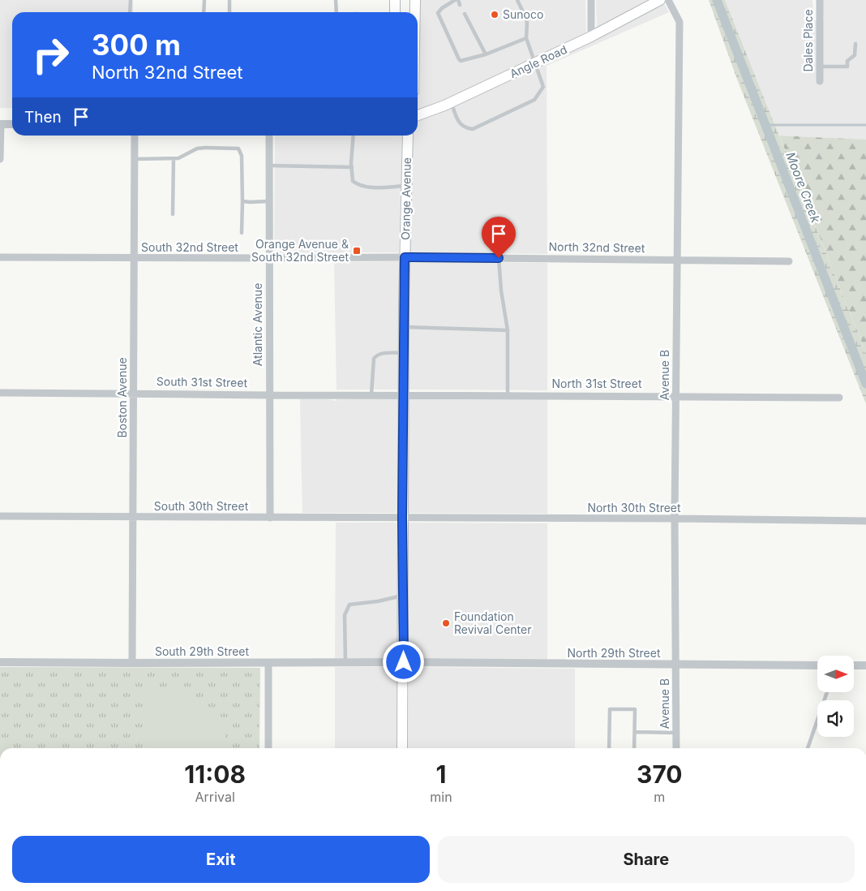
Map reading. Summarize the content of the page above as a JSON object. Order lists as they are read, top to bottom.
{
  "streets": {
    "main road": ["Angle Road", "Orange Avenue"],
    "street": [
      "Dales Place",
      "South 32nd Street",
      "North 32nd Street",
      "Atlantic Avenue",
      "Avenue B",
      "South 31st Street",
      "North 31st Street",
      "Boston Avenue",
      "South 30th Street",
      "North 30th Street",
      "South 29th Street",
      "North 29th Street"
    ]
  },
  "crossings": [
    ["Orange Avenue", "South 32nd Street"],
    ["Orange Avenue", "North 32nd Street"],
    ["Orange Avenue", "South 31st Street"],
    ["Orange Avenue", "North 31st Street"],
    ["Orange Avenue", "South 30th Street"],
    ["Orange Avenue", "North 30th Street"],
    ["Orange Avenue", "South 29th Street"],
    ["Orange Avenue", "North 29th Street"],
    ["South 32nd Street", "North 32nd Street"],
    ["South 32nd Street", "Atlantic Avenue"],
    ["South 32nd Street", "Boston Avenue"],
    ["North 32nd Street", "Avenue B"],
    ["Atlantic Avenue", "South 31st Street"],
    ["Atlantic Avenue", "South 30th Street"],
    ["Avenue B", "North 31st Street"],
    ["Avenue B", "North 30th Street"],
    ["Avenue B", "North 29th Street"],
    ["South 31st Street", "North 31st Street"],
    ["South 31st Street", "Boston Avenue"],
    ["Boston Avenue", "South 30th Street"],
    ["Boston Avenue", "South 29th Street"],
    ["South 30th Street", "North 30th Street"],
    ["South 29th Street", "North 29th Street"]
  ],
  "water": ["Moore Creek"],
  "places": {
    "other": ["Sunoco", "Foundation Revival Center"],
    "transit": ["Orange Avenue & South 32nd Street"]
  },
  "north": "right",
  "page": {
    "turn": ["300 m", "North 32nd Street"],
    "then": "Then",
    "eta": [
      "11:08",
      "Arrival",
      "1",
      "min",
      "370",
      "m"
    ],
    "buttons": ["Exit", "Share"]
  }
}
